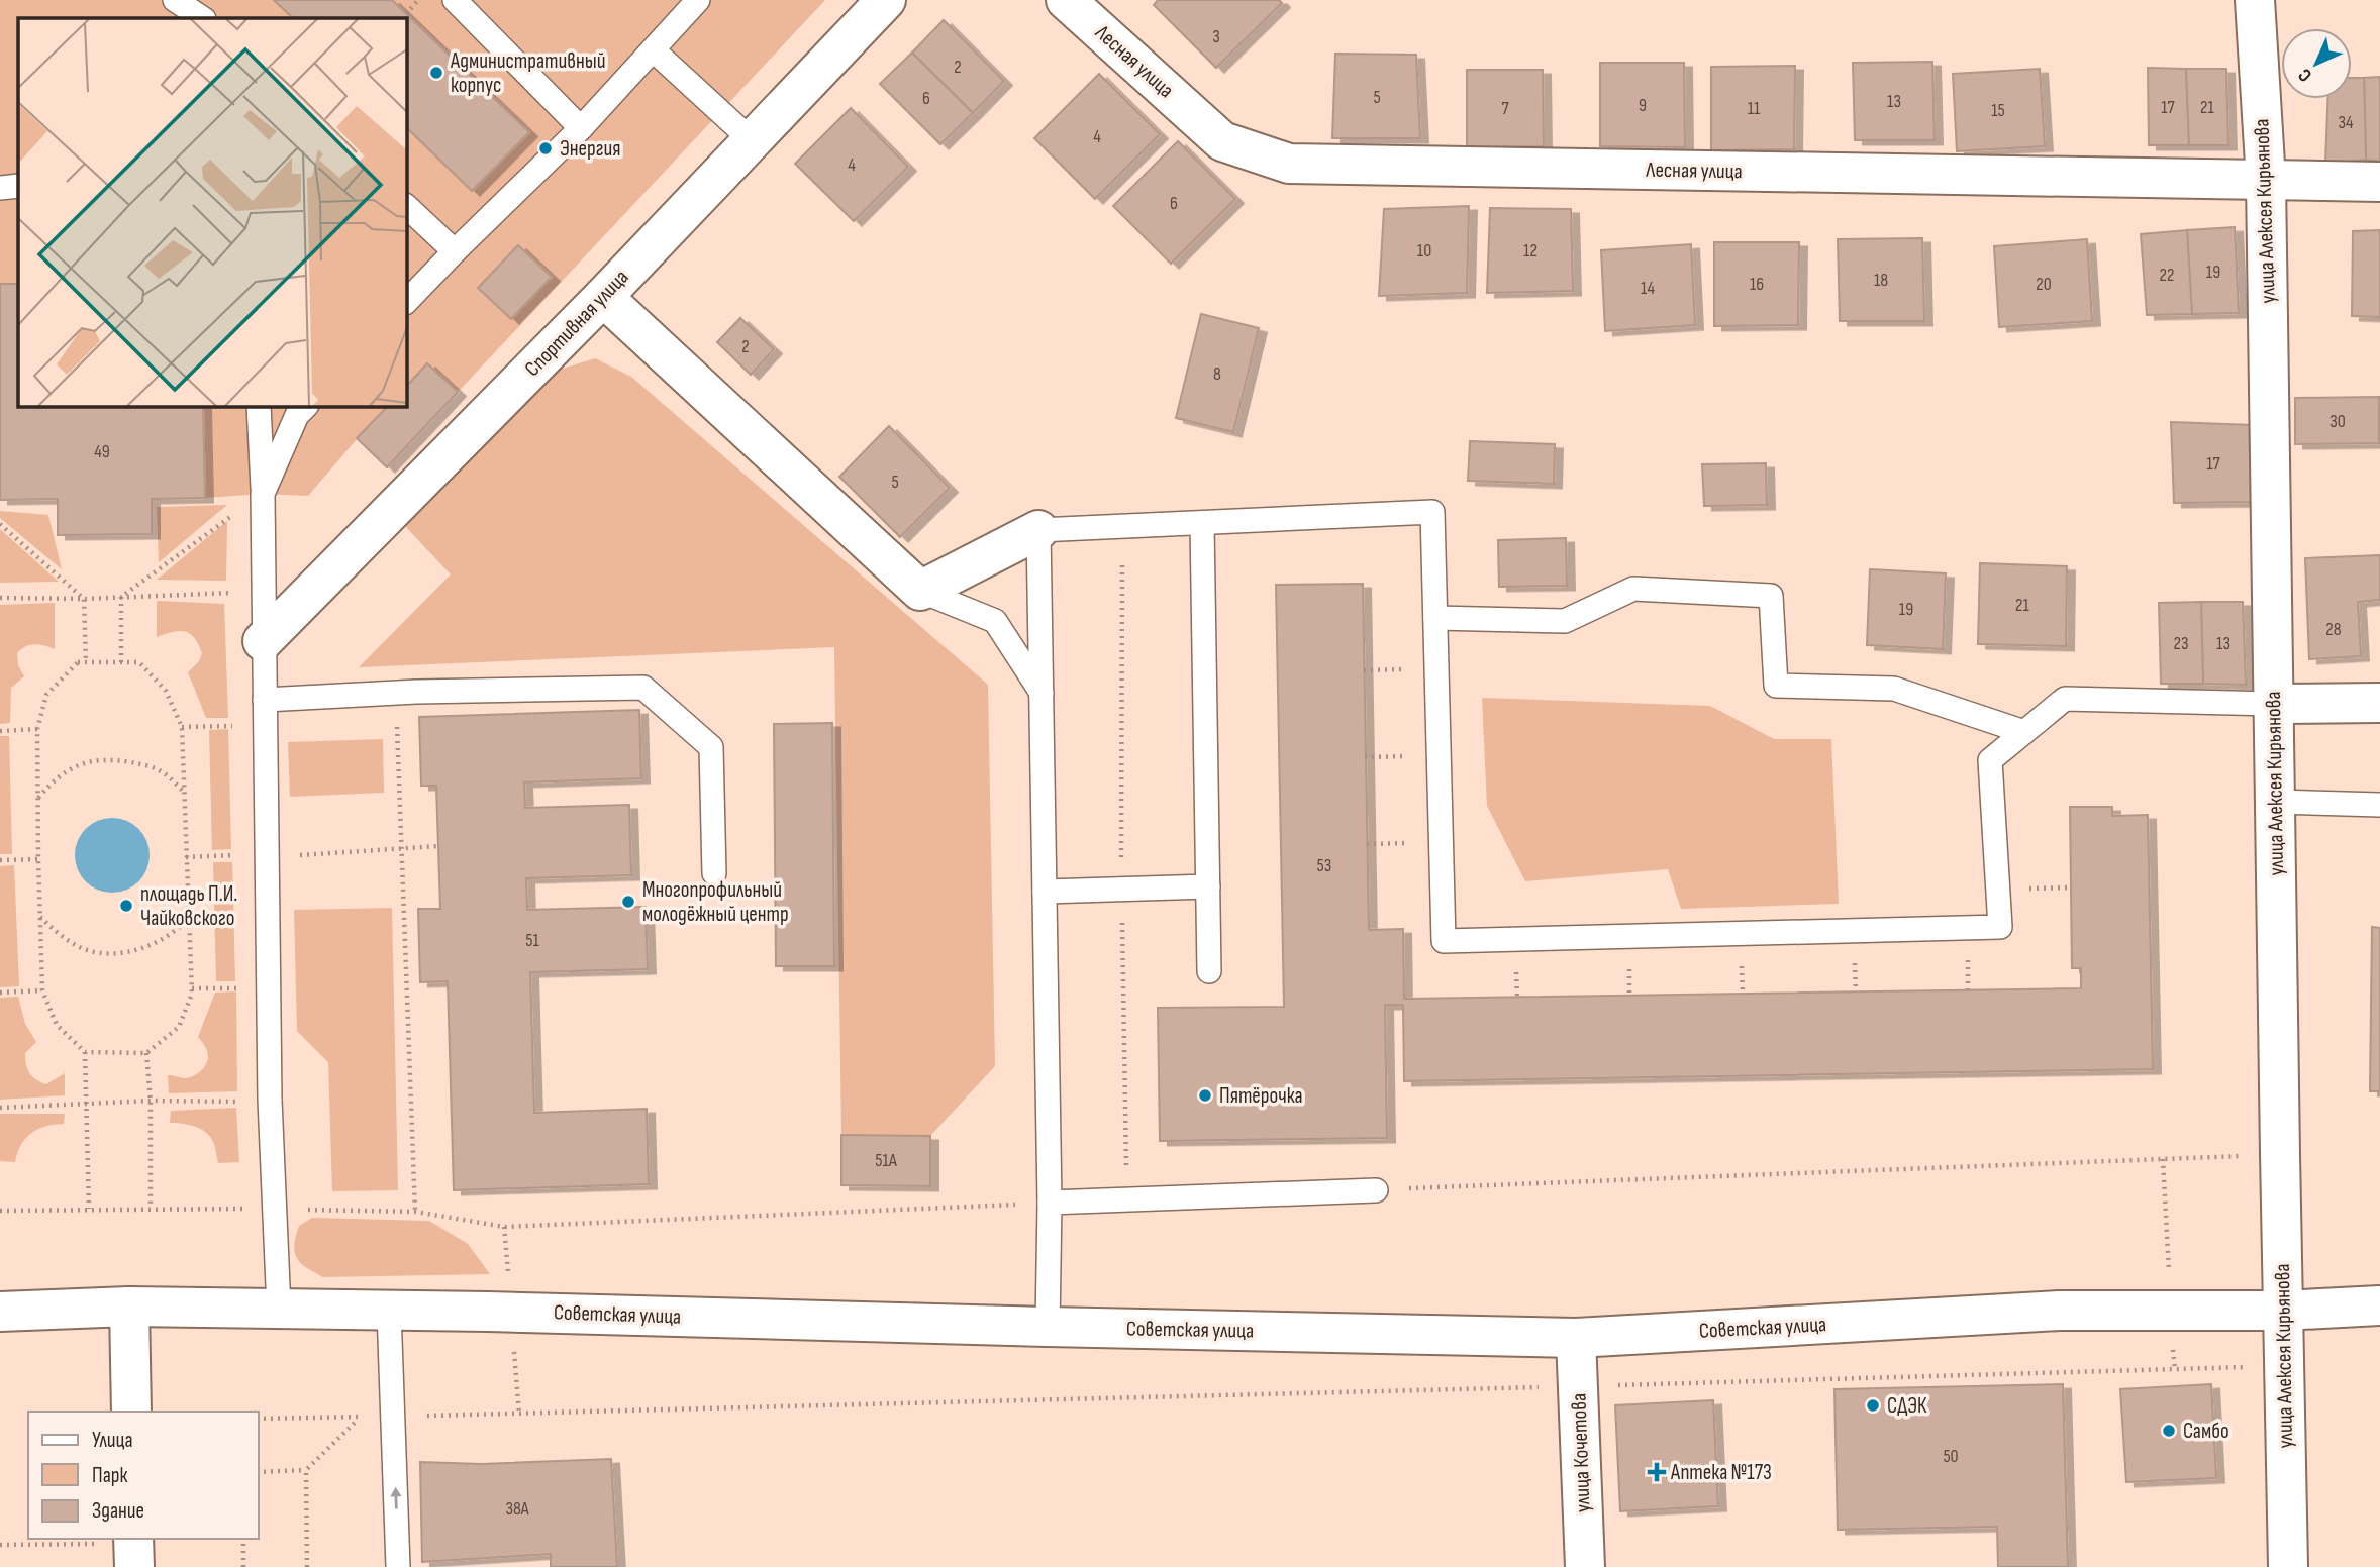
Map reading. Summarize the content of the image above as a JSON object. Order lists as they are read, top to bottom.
{
  "streets": {
    "street": [
      "Лесная улица",
      "улица Алексея Кирьянова",
      "Спортивная улица",
      "Советская улица",
      "улица Кочетова"
    ]
  },
  "crossings": [
    ["Лесная улица", "улица Алексея Кирьянова"],
    ["улица Алексея Кирьянова", "Советская улица"],
    ["Советская улица", "улица Кочетова"]
  ],
  "places": {
    "other": [
      "Административный корпус",
      "Энергия",
      "Многопрофильный молодёжный центр",
      "площадь П.И. Чайковского",
      "Пятёрочка",
      "СДЭК",
      "Самбо"
    ],
    "health": ["Аптека №173"]
  },
  "house_numbers": [
    "3",
    "2",
    "5",
    "6",
    "13",
    "9",
    "17",
    "21",
    "7",
    "11",
    "15",
    "34",
    "4",
    "4",
    "6",
    "10",
    "12",
    "19",
    "22",
    "18",
    "16",
    "20",
    "14",
    "2",
    "8",
    "30",
    "49",
    "17",
    "5",
    "21",
    "19",
    "28",
    "23",
    "13",
    "53",
    "51",
    "51А",
    "50",
    "38А"
  ],
  "legend": ["Улица", "Парк", "Здание"],
  "north": "bottom left"
}
